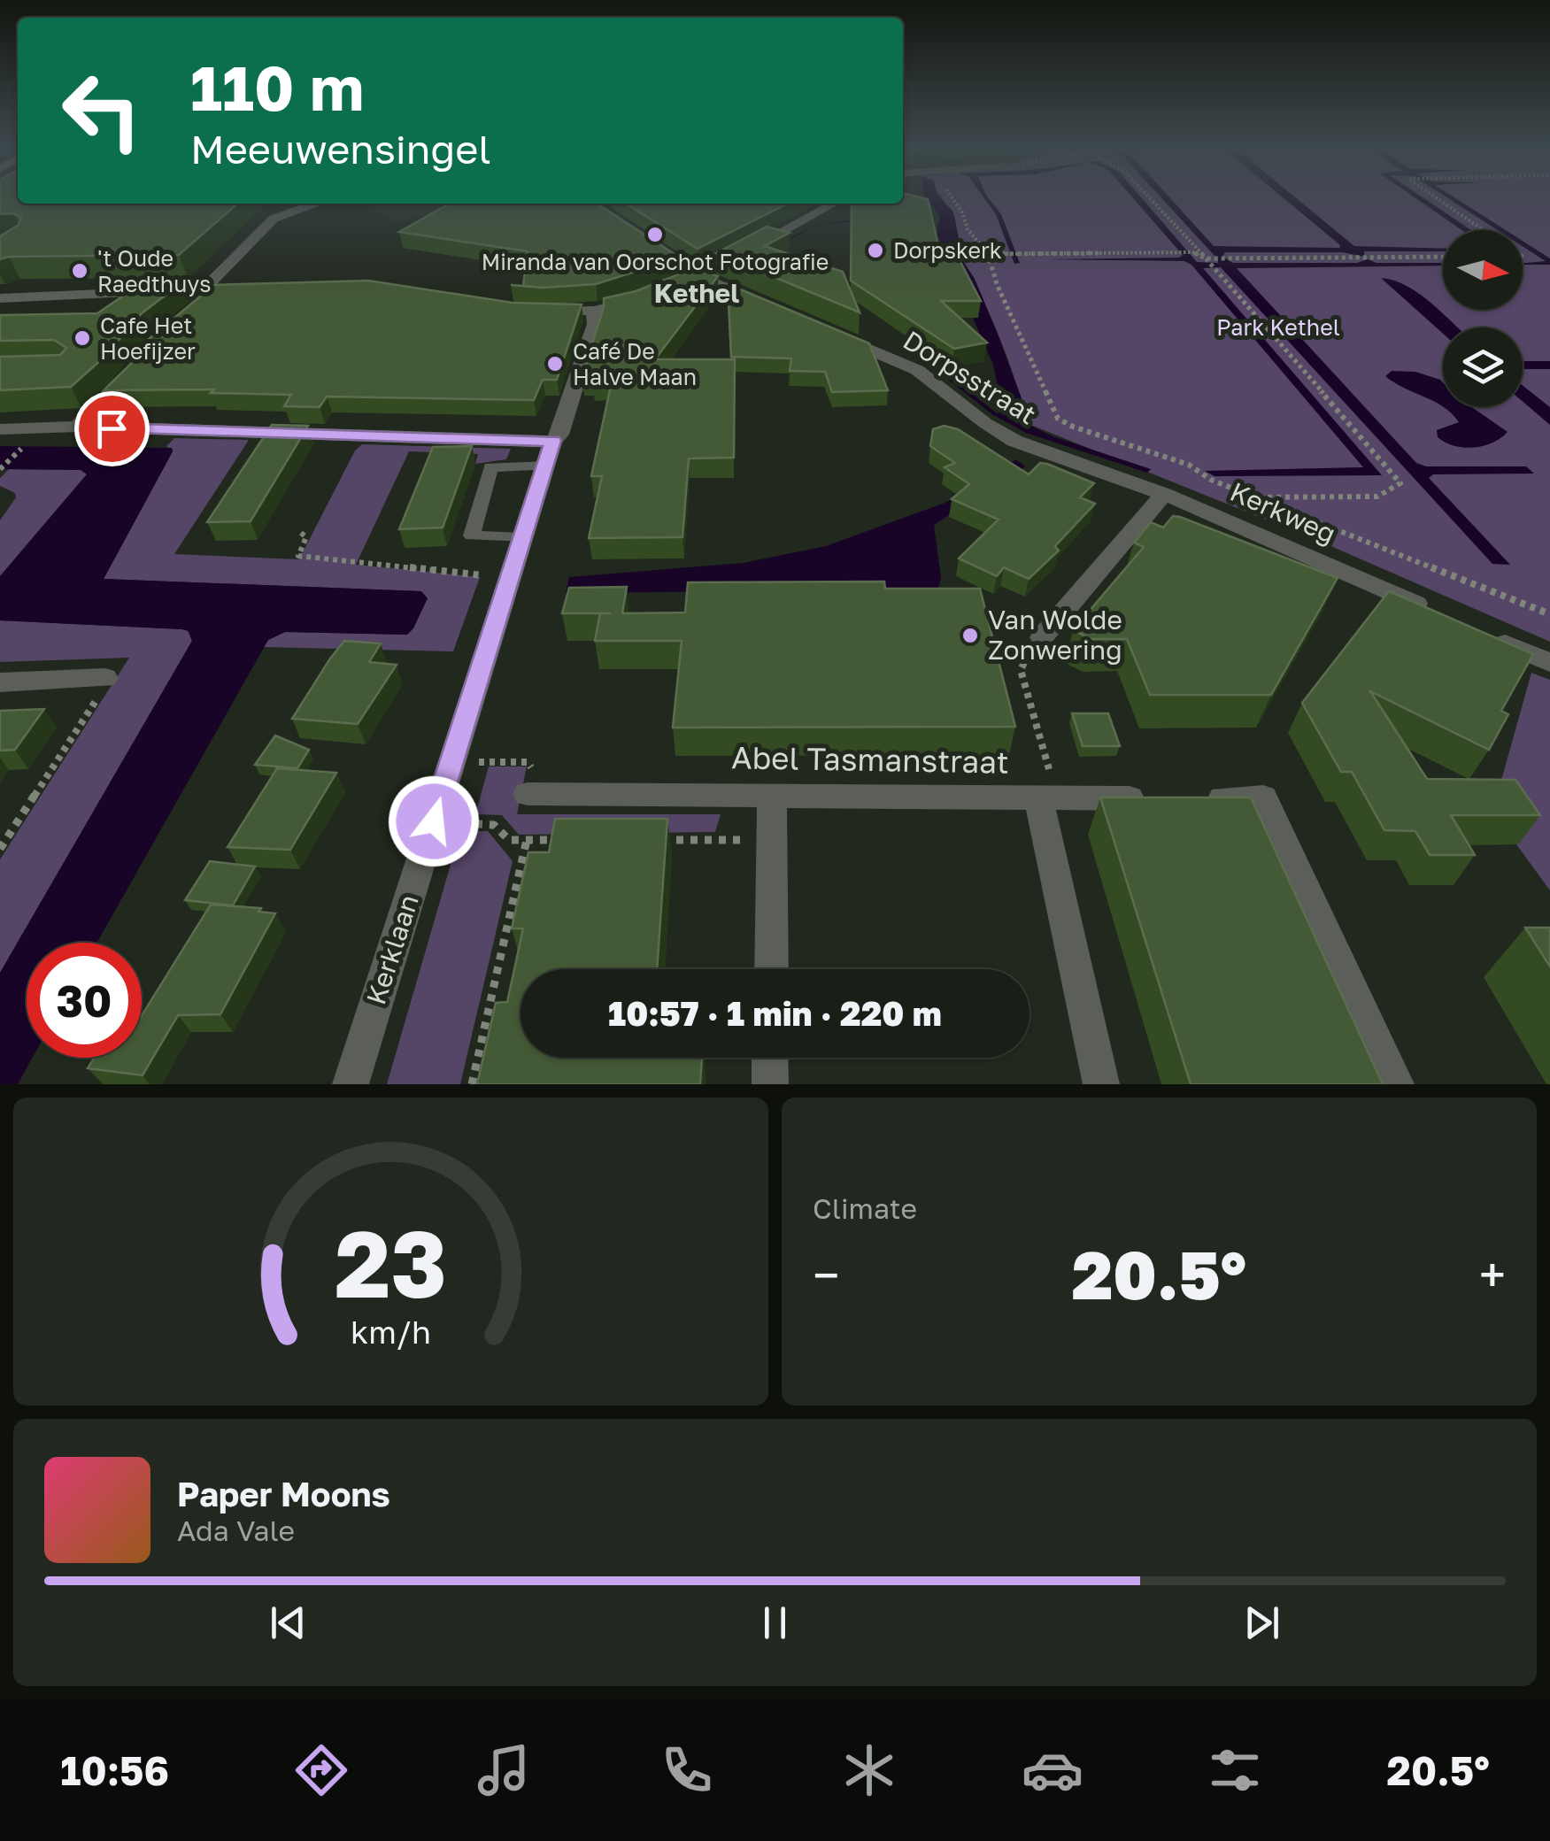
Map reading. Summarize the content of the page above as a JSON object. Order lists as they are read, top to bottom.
{
  "streets": {
    "street": [
      "Dorpsstraat",
      "Kerkweg",
      "Abel Tasmanstraat",
      "Kerklaan"
    ]
  },
  "crossings": [
    ["Dorpsstraat", "Kerkweg"]
  ],
  "districts": ["Kethel"],
  "parks": ["Park Kethel"],
  "places": [
    "Miranda van Oorschot Fotografie",
    "Dorpskerk",
    "'t Oude Raedthuys",
    "Cafe Het Hoefijzer",
    "Café De Halve Maan",
    "Van Wolde Zonwering"
  ],
  "north": "right",
  "page": {
    "turn": ["110 m", "Meeuwensingel"],
    "limit": "30",
    "trip": "10:57 · 1 min · 220 m",
    "tile": "Climate",
    "heat": ["−", "20.5°", "+"],
    "song": ["Paper Moons", "Ada Vale"],
    "tabs": ["10:56", "20.5°"],
    "gauge": ["23", "km/h"]
  }
}
